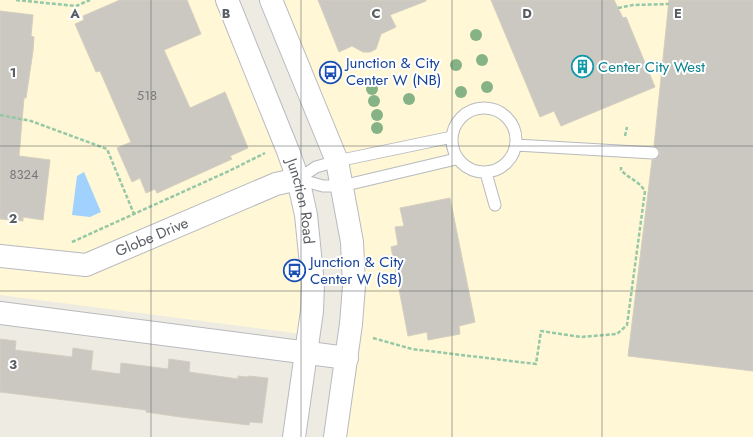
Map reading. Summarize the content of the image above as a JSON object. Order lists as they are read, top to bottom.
{
  "streets": {
    "street": ["Junction Road", "Globe Drive"]
  },
  "crossings": [
    ["Junction Road", "Globe Drive"]
  ],
  "places": {
    "building": ["Center City West"],
    "bus stop": ["Junction & City Center W (NB)", "Junction & City Center W (SB)"]
  },
  "house_numbers": ["518", "8324"],
  "grid": {
    "columns": [
      "A",
      "B",
      "C",
      "D",
      "E"
    ],
    "rows": ["1", "2", "3"]
  }
}
